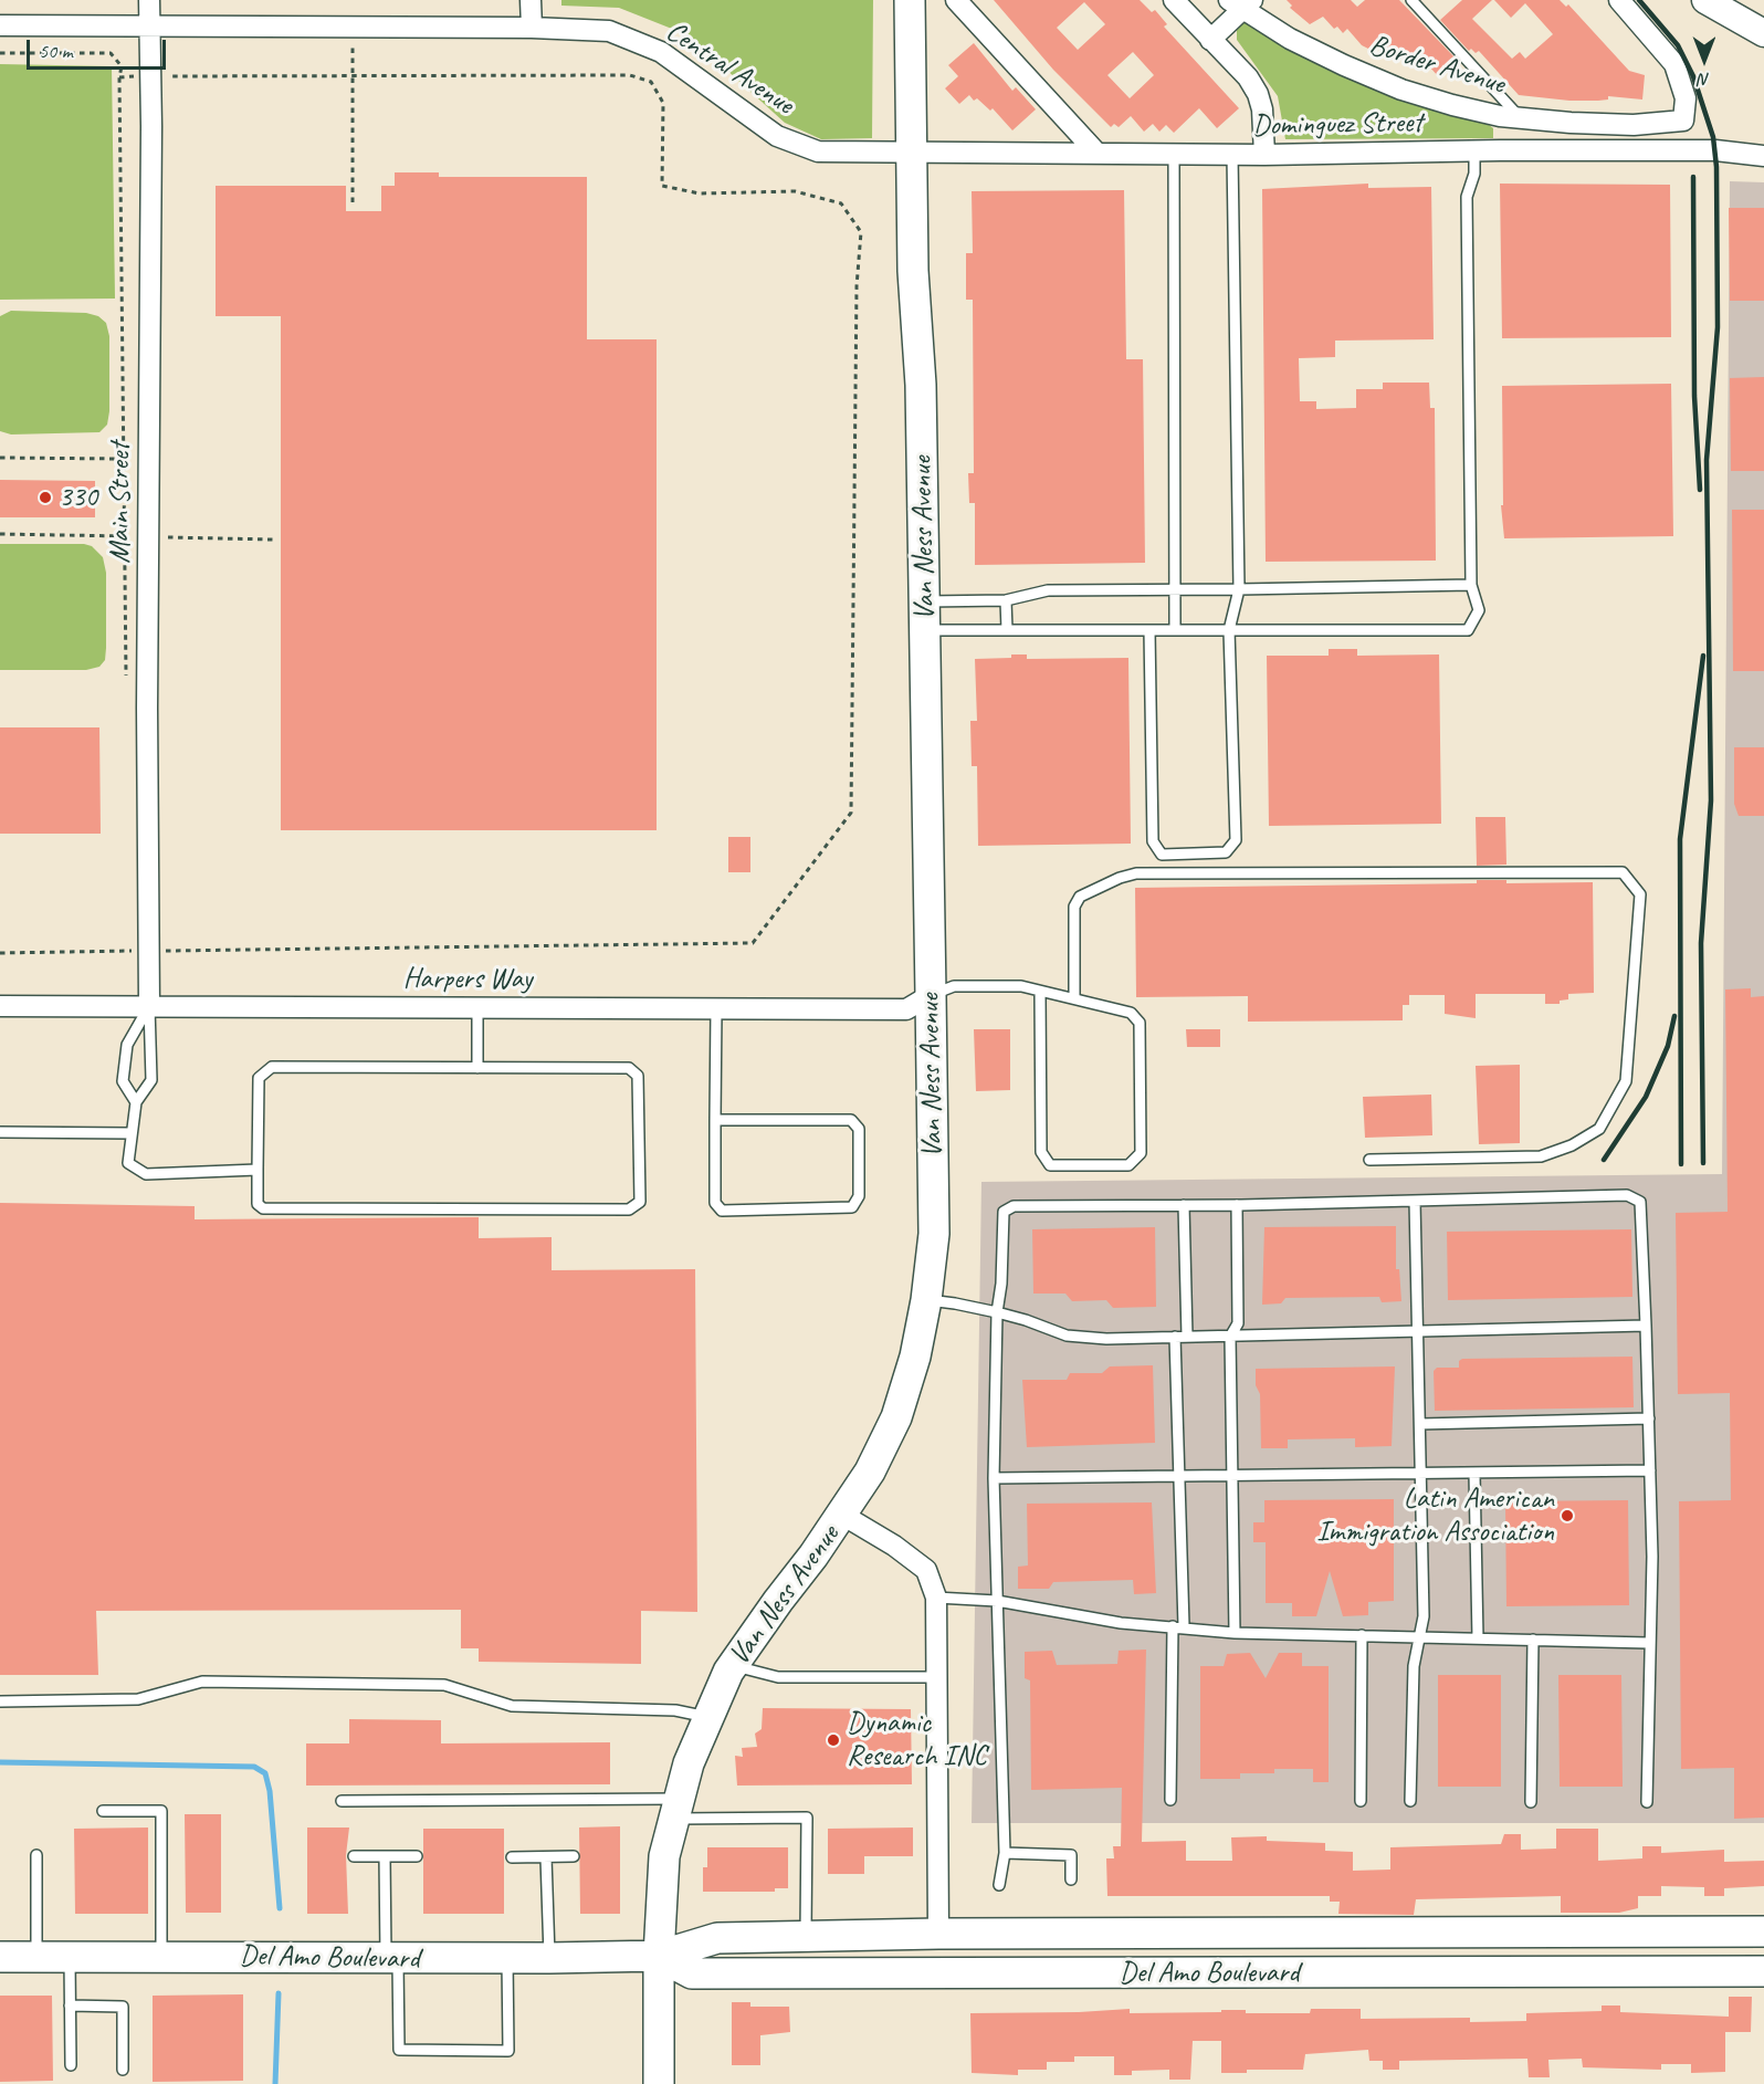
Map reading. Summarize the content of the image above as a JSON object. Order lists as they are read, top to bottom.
{
  "streets": {
    "main road": ["Van Ness Avenue", "Del Amo Boulevard"],
    "street": [
      "Border Avenue",
      "Central Avenue",
      "Dominguez Street",
      "Main Street",
      "Harpers Way"
    ]
  },
  "crossings": [
    ["Central Avenue", "Dominguez Street"],
    ["Central Avenue", "Main Street"],
    ["Central Avenue", "Van Ness Avenue"],
    ["Dominguez Street", "Van Ness Avenue"],
    ["Main Street", "Harpers Way"],
    ["Van Ness Avenue", "Harpers Way"],
    ["Van Ness Avenue", "Del Amo Boulevard"]
  ],
  "places": ["330", "Latin American Immigration Association", "Dynamic Research INC"],
  "scale_bar": "50 m",
  "north": "bottom"
}
